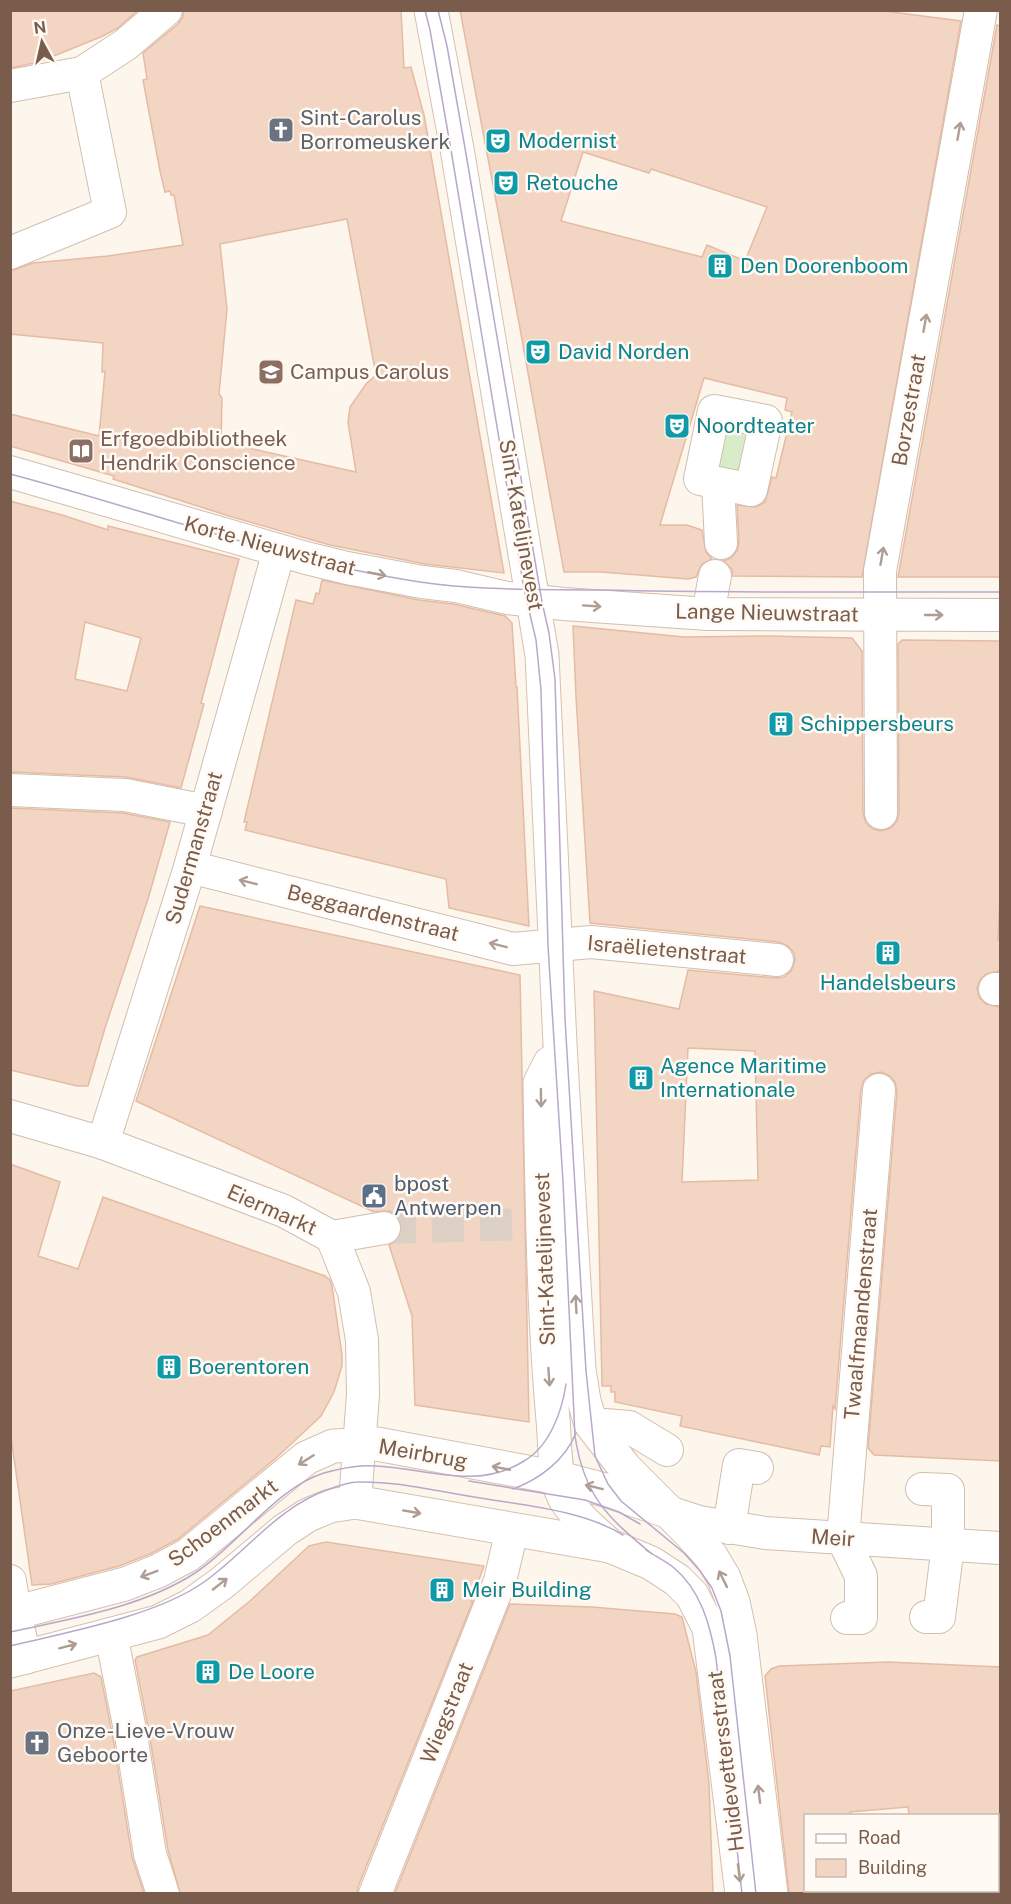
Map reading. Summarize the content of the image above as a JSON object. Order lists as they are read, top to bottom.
{
  "streets": {
    "street": [
      "Borzestraat",
      "Sint-Katelijnevest",
      "Korte Nieuwstraat",
      "Lange Nieuwstraat",
      "Sudermanstraat",
      "Beggaardenstraat",
      "Israëlietenstraat",
      "Eiermarkt",
      "Twaalfmaandenstraat",
      "Meirbrug",
      "Schoenmarkt",
      "Meir",
      "Wiegstraat",
      "Huidevettersstraat"
    ]
  },
  "crossings": [
    ["Borzestraat", "Lange Nieuwstraat"],
    ["Sint-Katelijnevest", "Korte Nieuwstraat"],
    ["Sint-Katelijnevest", "Lange Nieuwstraat"],
    ["Sint-Katelijnevest", "Beggaardenstraat"],
    ["Sint-Katelijnevest", "Israëlietenstraat"],
    ["Sint-Katelijnevest", "Meirbrug"],
    ["Sint-Katelijnevest", "Meir"],
    ["Korte Nieuwstraat", "Lange Nieuwstraat"],
    ["Korte Nieuwstraat", "Sudermanstraat"],
    ["Sudermanstraat", "Beggaardenstraat"],
    ["Sudermanstraat", "Eiermarkt"],
    ["Beggaardenstraat", "Israëlietenstraat"],
    ["Eiermarkt", "Meirbrug"],
    ["Eiermarkt", "Schoenmarkt"],
    ["Twaalfmaandenstraat", "Meir"],
    ["Meirbrug", "Schoenmarkt"],
    ["Meirbrug", "Meir"],
    ["Meir", "Huidevettersstraat"]
  ],
  "one_way": [
    "Borzestraat",
    "Korte Nieuwstraat",
    "Lange Nieuwstraat",
    "Beggaardenstraat"
  ],
  "places": {
    "church": ["Sint-Carolus Borromeuskerk", "Onze-Lieve-Vrouw Geboorte"],
    "theatre": [
      "Modernist",
      "Retouche",
      "David Norden",
      "Noordteater"
    ],
    "building": [
      "Den Doorenboom",
      "Schippersbeurs",
      "Handelsbeurs",
      "Agence Maritime Internationale",
      "Boerentoren",
      "Meir Building",
      "De Loore"
    ],
    "school or university": ["Campus Carolus"],
    "library": ["Erfgoedbibliotheek Hendrik Conscience"],
    "public building": ["bpost Antwerpen"]
  },
  "legend": ["Road", "Building"],
  "north": "top"
}
